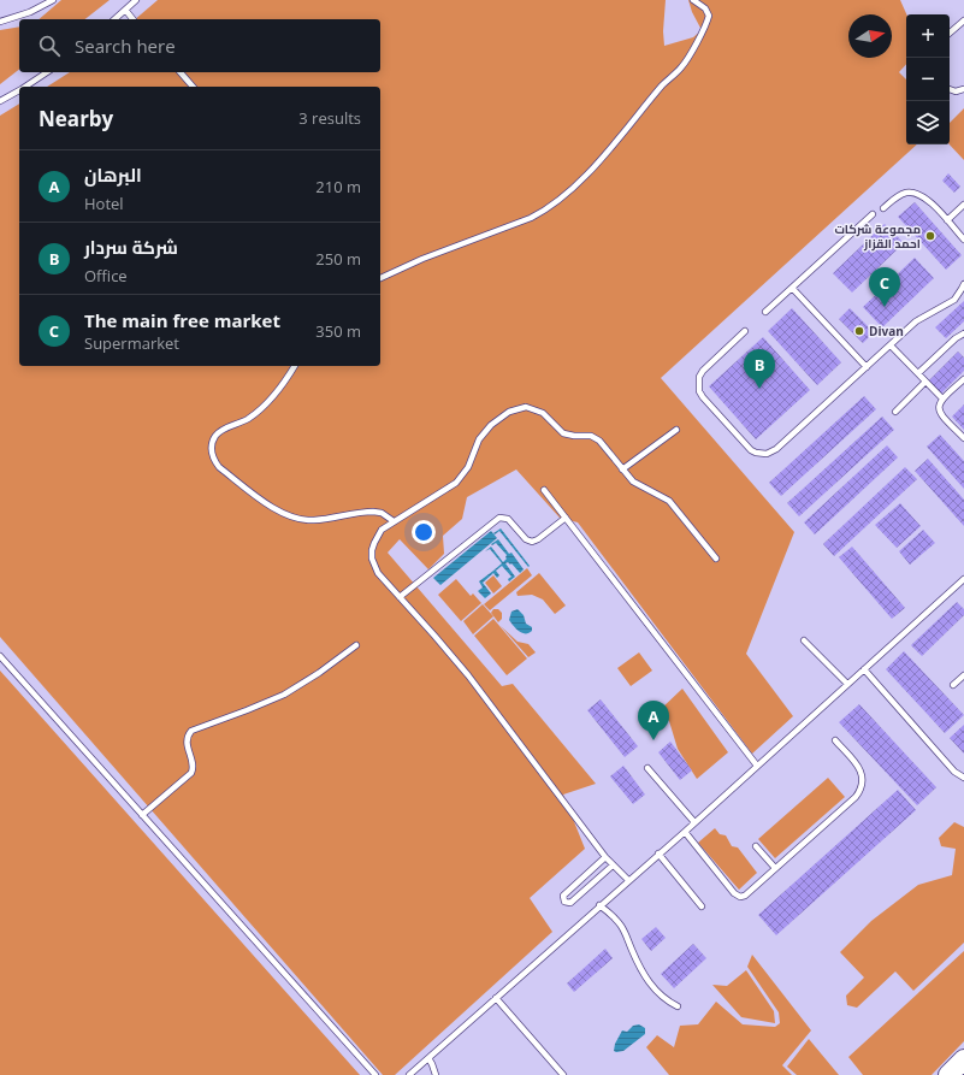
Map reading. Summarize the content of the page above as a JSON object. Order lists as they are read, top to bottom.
{
  "places": ["مجموعة شركات احمد القزاز", "Divan"],
  "north": "right",
  "page": {
    "map_buttons": ["+", "−"],
    "search": "Search here",
    "heading": ["Nearby", "3 results"],
    "list": [
      {
        "mark": "A",
        "name": "البرهان",
        "note": "Hotel",
        "value": "210 m"
      },
      {
        "mark": "B",
        "name": "شركة سردار",
        "note": "Office",
        "value": "250 m"
      },
      {
        "mark": "C",
        "name": "The main free market",
        "note": "Supermarket",
        "value": "350 m"
      }
    ],
    "pins": ["C", "B", "A"]
  }
}
